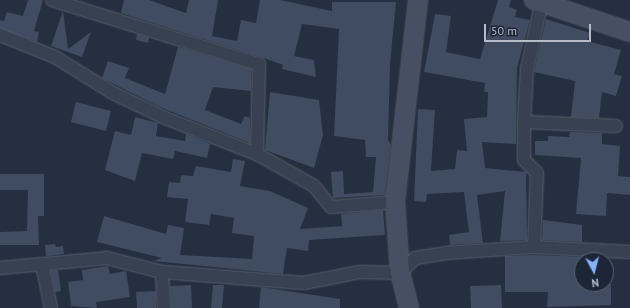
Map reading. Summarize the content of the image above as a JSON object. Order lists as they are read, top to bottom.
{
  "scale_bar": "50 m",
  "north": "bottom"
}
